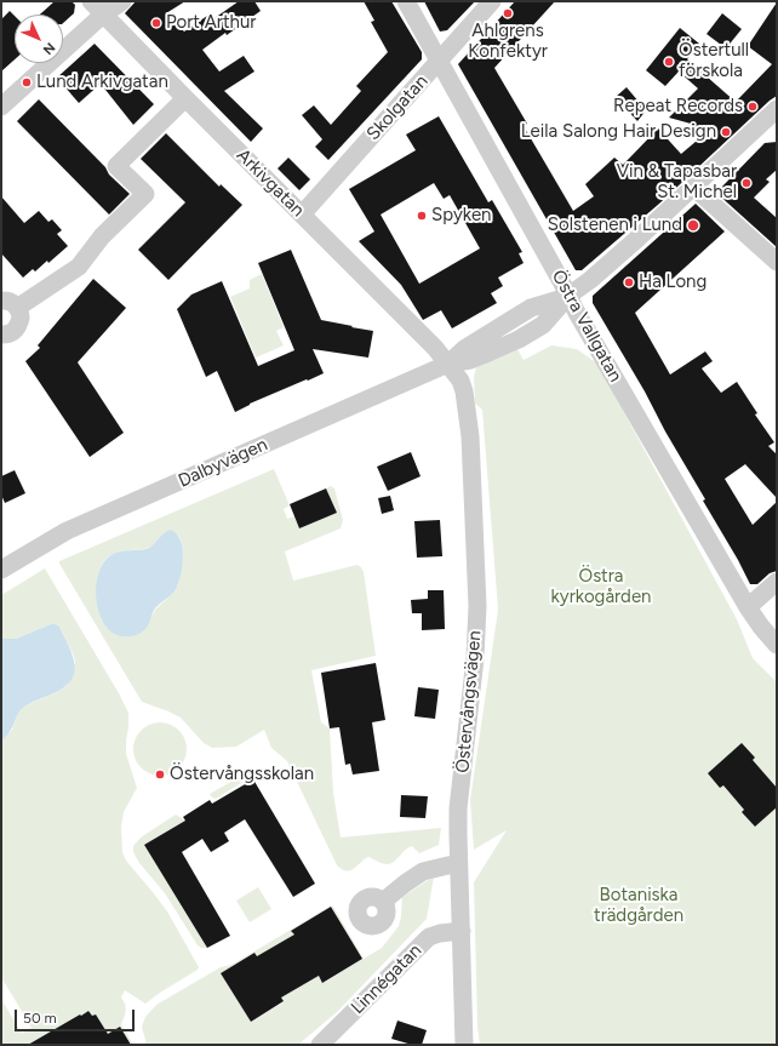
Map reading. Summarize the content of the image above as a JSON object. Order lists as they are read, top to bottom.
{
  "streets": {
    "street": [
      "Skolgatan",
      "Arkivgatan",
      "Östra Vallgatan",
      "Dalbyvägen",
      "Östervångsvägen",
      "Linnégatan"
    ]
  },
  "crossings": [
    ["Skolgatan", "Arkivgatan"],
    ["Skolgatan", "Östra Vallgatan"],
    ["Arkivgatan", "Dalbyvägen"],
    ["Arkivgatan", "Östervångsvägen"],
    ["Östra Vallgatan", "Dalbyvägen"],
    ["Dalbyvägen", "Östervångsvägen"],
    ["Östervångsvägen", "Linnégatan"]
  ],
  "parks": ["Östra kyrkogården", "Botaniska trädgården"],
  "places": [
    "Ahlgrens Konfektyr",
    "Port Arthur",
    "Östertull förskola",
    "Lund Arkivgatan",
    "Repeat Records",
    "Leila Salong Hair Design",
    "Vin & Tapasbar St. Michel",
    "Spyken",
    "Solstenen i Lund",
    "Ha Long",
    "Östervångsskolan"
  ],
  "scale_bar": "50 m",
  "north": "bottom right"
}
